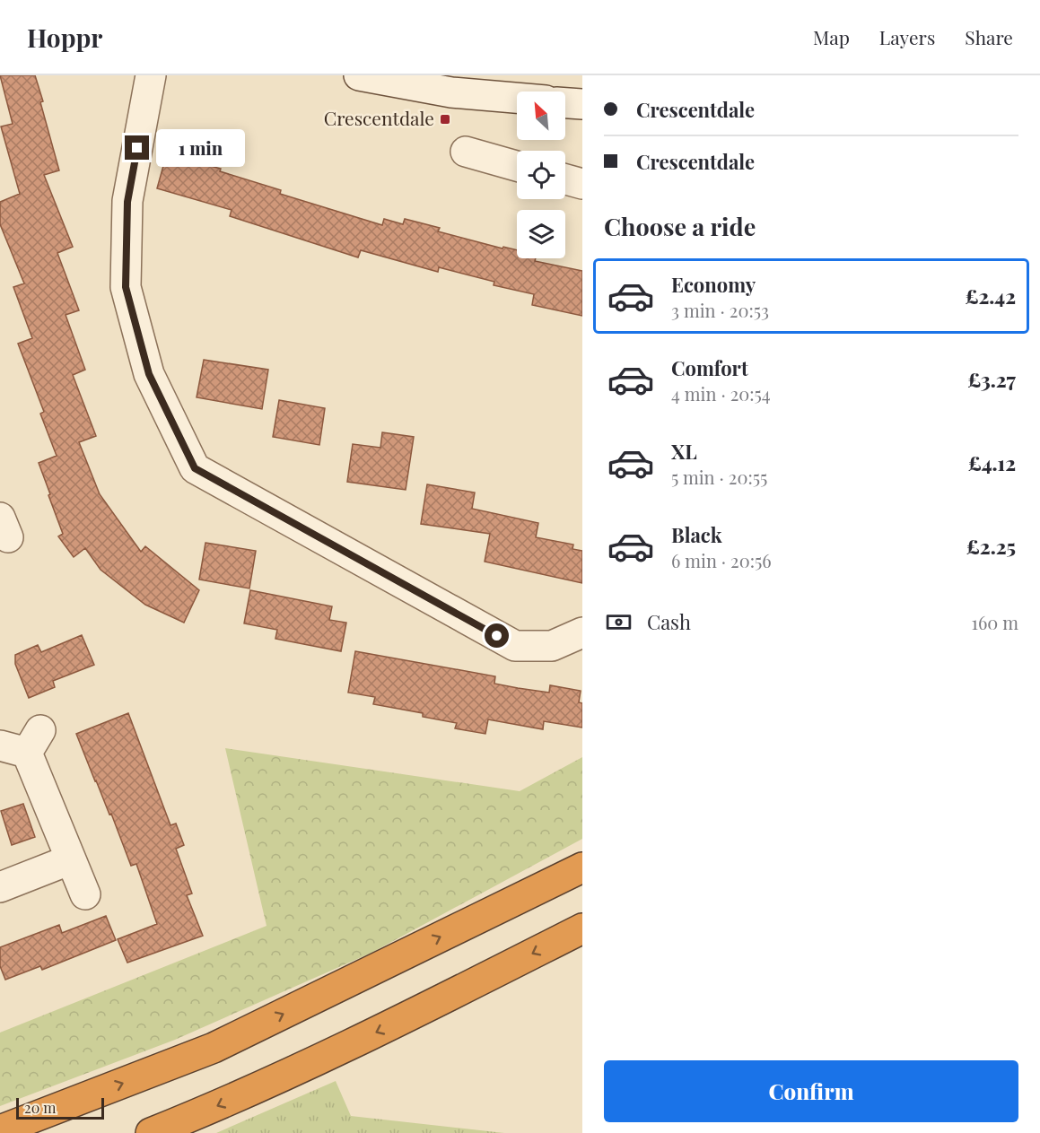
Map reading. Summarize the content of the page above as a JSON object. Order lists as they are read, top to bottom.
{
  "places": {
    "transit": ["Crescentdale"]
  },
  "scale_bar": "20 m",
  "north": "top left",
  "page": {
    "header": "Hoppr",
    "nav": ["Map", "Layers", "Share"],
    "banner": ["Crescentdale", "Crescentdale"],
    "bubble": "1 min",
    "heading": "Choose a ride",
    "list": [
      {
        "name": "Economy",
        "note": "3 min · 20:53",
        "value": "£2.42"
      },
      {
        "name": "Comfort",
        "note": "4 min · 20:54",
        "value": "£3.27"
      },
      {
        "name": "XL",
        "note": "5 min · 20:55",
        "value": "£4.12"
      },
      {
        "name": "Black",
        "note": "6 min · 20:56",
        "value": "£2.25"
      }
    ],
    "pay": ["Cash", "160 m"],
    "buttons": "Confirm",
    "scale": "20 m"
  }
}
